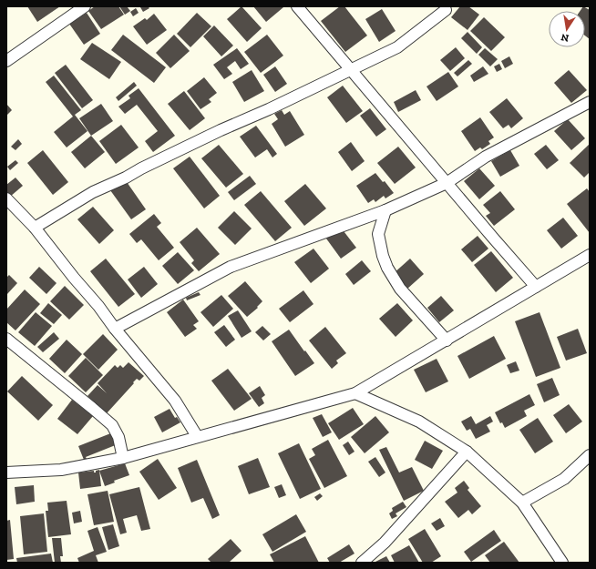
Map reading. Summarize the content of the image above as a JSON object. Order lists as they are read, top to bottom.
{
  "north": "bottom"
}
